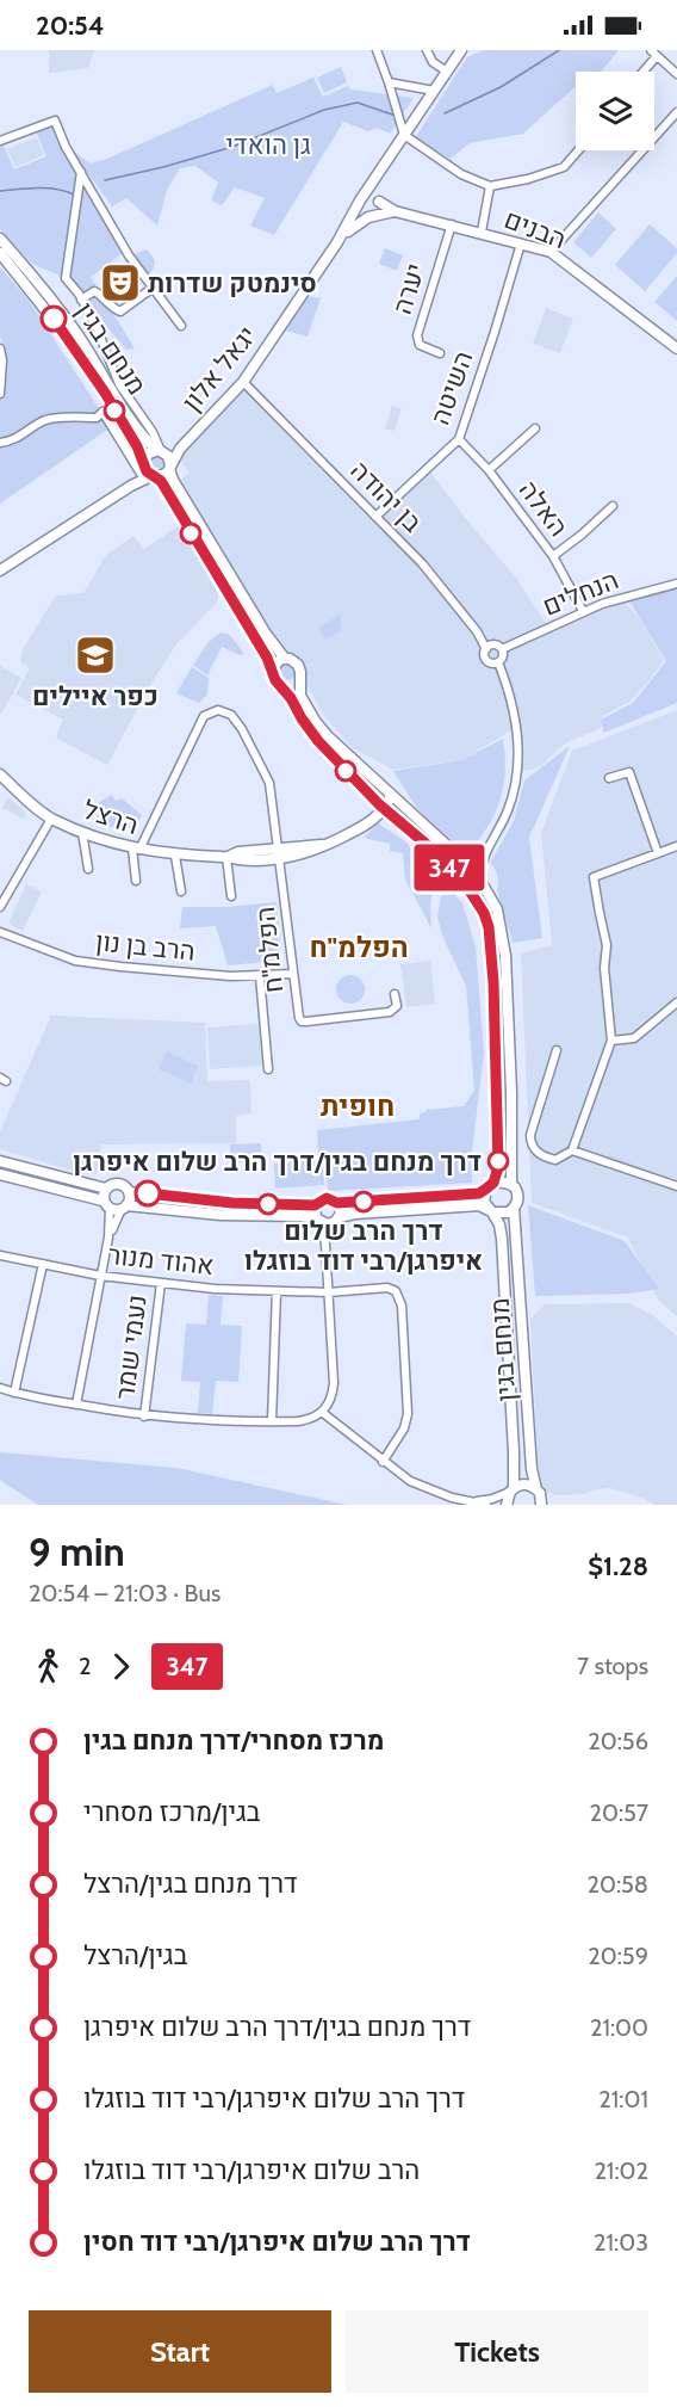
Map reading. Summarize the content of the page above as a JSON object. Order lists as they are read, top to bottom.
{
  "streets": {
    "main road": [
      "הבנים",
      "מנחם בגין",
      "יגאל אלון",
      "הרצל"
    ],
    "street": [
      "יערה",
      "השיטה",
      "בן יהודה",
      "האלה",
      "הנחלים",
      "הרב בן נון",
      "הפלמ\"ח",
      "אהוד מנור",
      "נעמי שמר"
    ]
  },
  "crossings": [
    ["הבנים", "יערה"],
    ["הבנים", "יגאל אלון"],
    ["הבנים", "השיטה"],
    ["מנחם בגין", "יגאל אלון"],
    ["יגאל אלון", "בן יהודה"],
    ["השיטה", "בן יהודה"],
    ["השיטה", "האלה"],
    ["בן יהודה", "הנחלים"],
    ["האלה", "הנחלים"],
    ["הרצל", "הפלמ\"ח"],
    ["הרב בן נון", "הפלמ\"ח"],
    ["אהוד מנור", "נעמי שמר"]
  ],
  "districts": ["הפלמ\"ח", "חופית"],
  "parks": ["גן הואדי"],
  "places": {
    "theatre": ["סינמטק שדרות"],
    "school or university": ["כפר איילים"],
    "other": ["דרך מנחם בגין/דרך הרב שלום איפרגן", "דרך הרב שלום איפרגן/רבי דוד בוזגלו"]
  },
  "lines": ["bus line 347"],
  "page": {
    "status": "20:54",
    "on_map": "347",
    "heading": ["9 min", "20:54 – 21:03 · Bus", "$1.28"],
    "legs": ["2", "347", "7 stops"],
    "list": [
      {
        "name": "מרכז מסחרי/דרך מנחם בגין",
        "value": "20:56"
      },
      {
        "name": "בגין/מרכז מסחרי",
        "value": "20:57"
      },
      {
        "name": "דרך מנחם בגין/הרצל",
        "value": "20:58"
      },
      {
        "name": "בגין/הרצל",
        "value": "20:59"
      },
      {
        "name": "דרך מנחם בגין/דרך הרב שלום איפרגן",
        "value": "21:00"
      },
      {
        "name": "דרך הרב שלום איפרגן/רבי דוד בוזגלו",
        "value": "21:01"
      },
      {
        "name": "הרב שלום איפרגן/רבי דוד בוזגלו",
        "value": "21:02"
      },
      {
        "name": "דרך הרב שלום איפרגן/רבי דוד חסין",
        "value": "21:03"
      }
    ],
    "buttons": ["Start", "Tickets"]
  }
}
